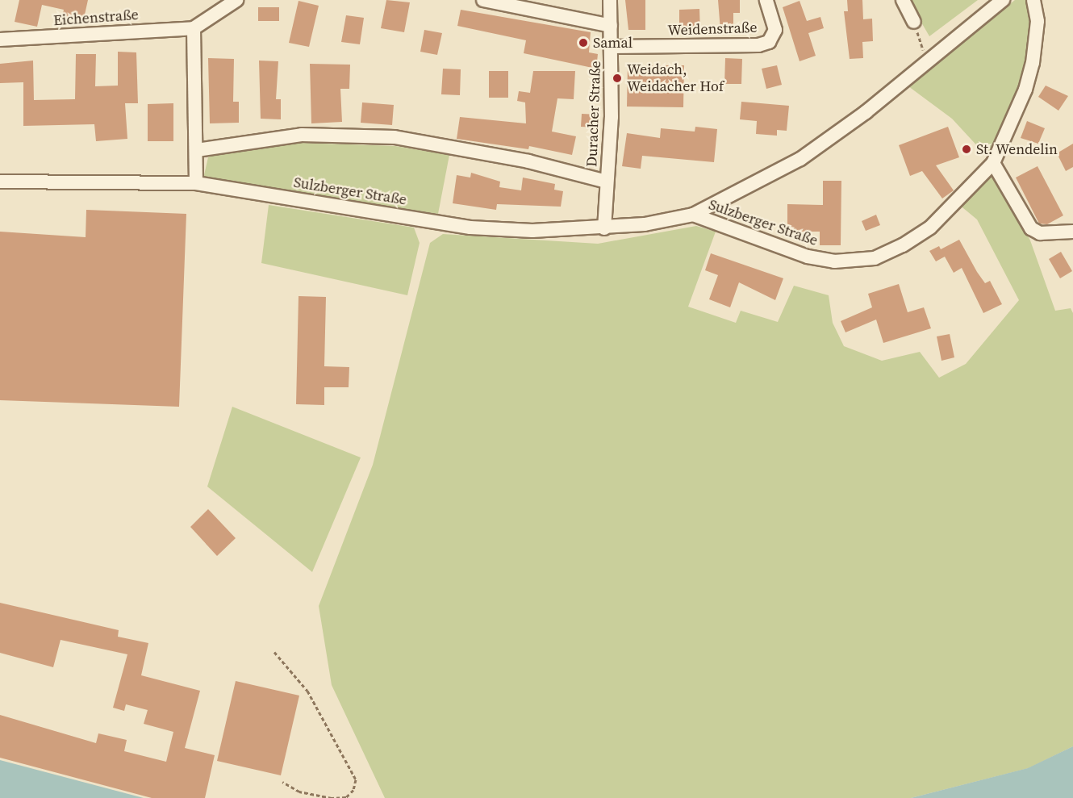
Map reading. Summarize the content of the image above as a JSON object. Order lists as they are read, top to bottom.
{
  "streets": {
    "street": [
      "Eichenstraße",
      "Weidenstraße",
      "Duracher Straße",
      "Sulzberger Straße"
    ]
  },
  "crossings": [
    ["Weidenstraße", "Duracher Straße"],
    ["Duracher Straße", "Sulzberger Straße"]
  ],
  "places": ["Samal", "Weidach, Weidacher Hof", "St. Wendelin"]
}
